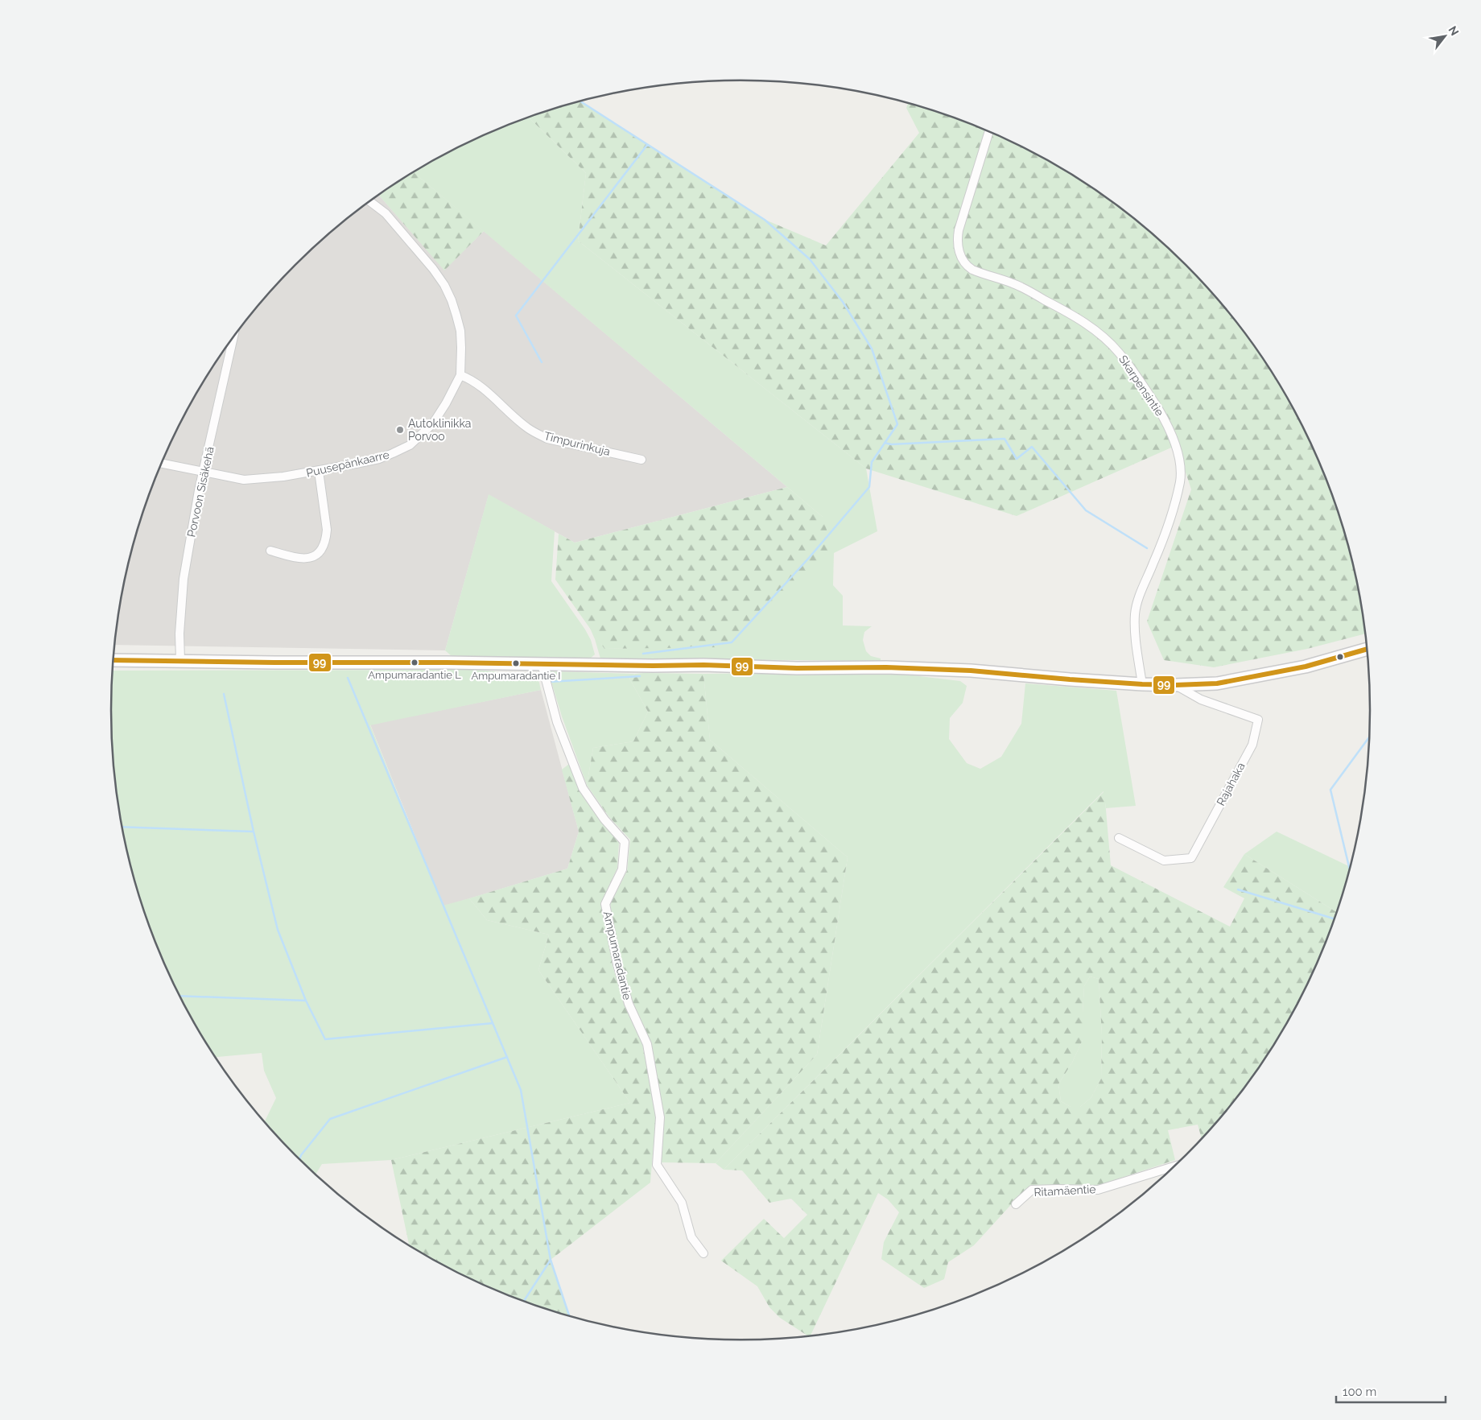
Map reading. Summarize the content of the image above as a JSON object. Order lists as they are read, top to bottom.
{
  "streets": {
    "street": [
      "Skarpensintie",
      "Timpurinkuja",
      "Puusepänkaarre",
      "Porvoon Sisäkehä",
      "Rajahaka",
      "Ampumaradantie",
      "Ritamäentie"
    ]
  },
  "crossings": [
    ["Timpurinkuja", "Puusepänkaarre"],
    ["Puusepänkaarre", "Porvoon Sisäkehä"]
  ],
  "places": ["Autoklinikka Porvoo", "Ampumaradantie L", "Ampumaradantie I"],
  "lines": ["transit line 99"],
  "scale_bar": "100 m",
  "north": "top right"
}
